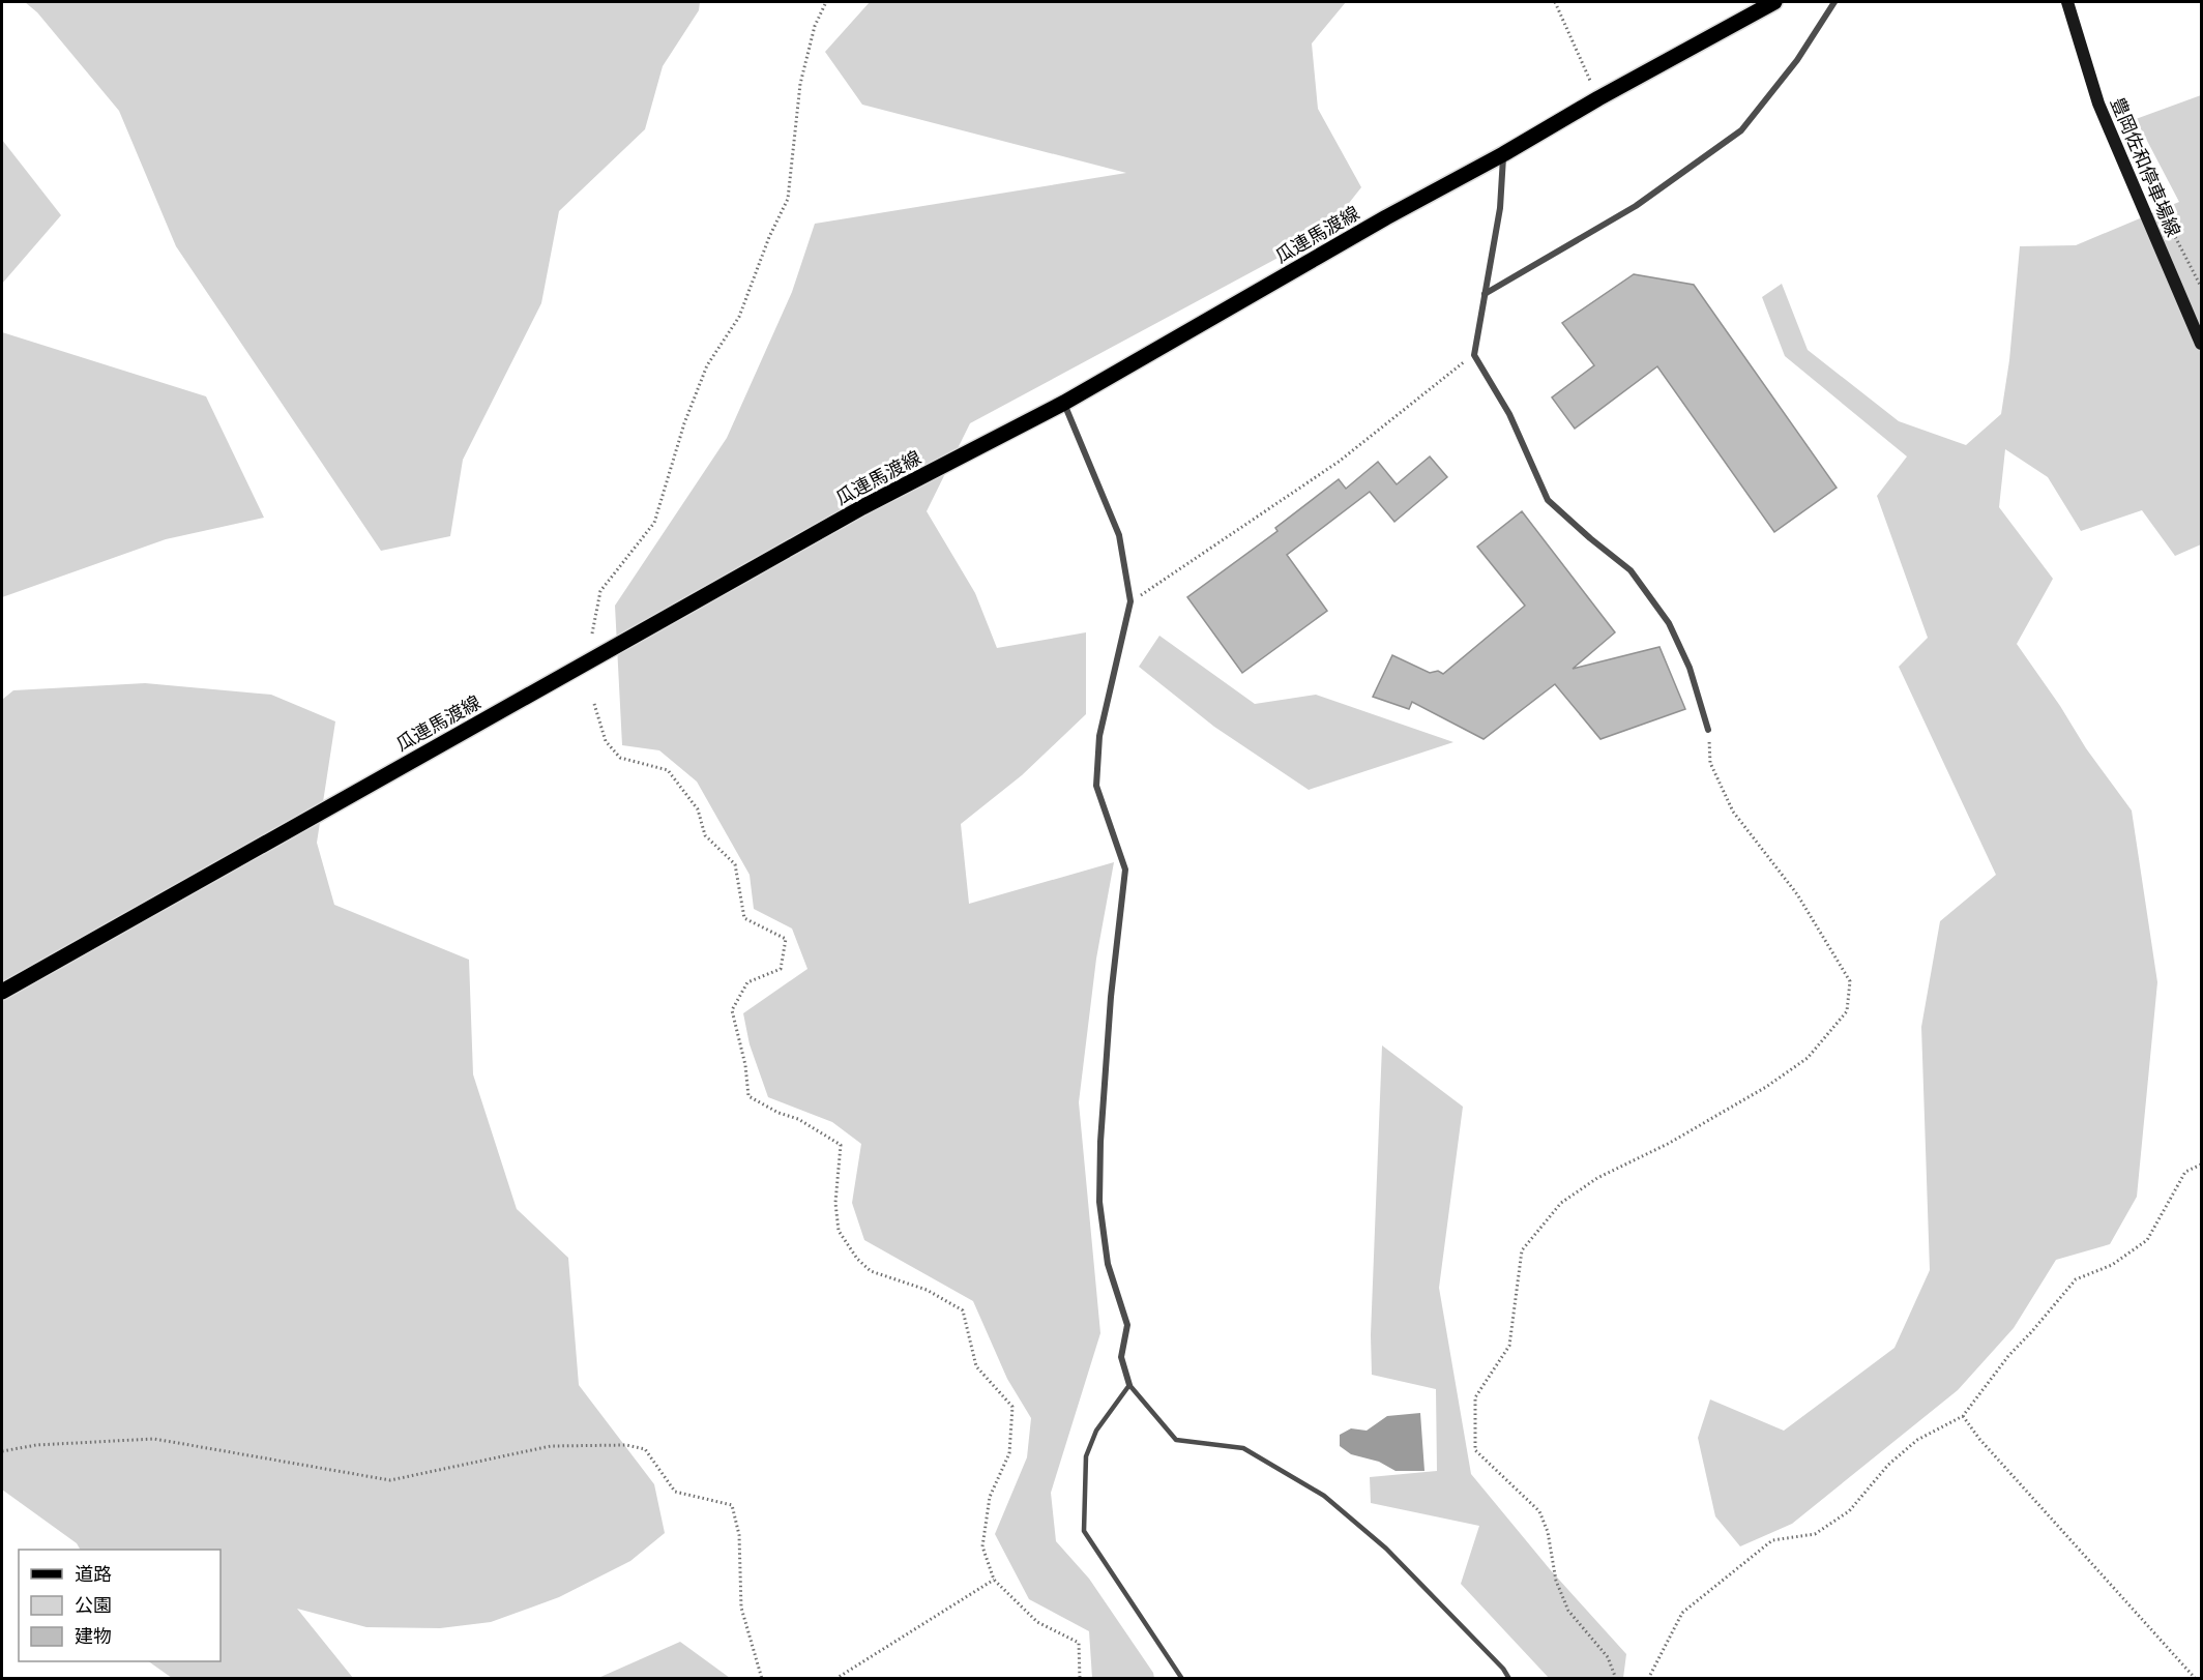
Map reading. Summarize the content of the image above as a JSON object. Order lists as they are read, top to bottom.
{
  "streets": {
    "main road": ["豊岡佐和停車場線", "瓜連馬渡線"]
  },
  "legend": ["道路", "公園", "建物"]
}
